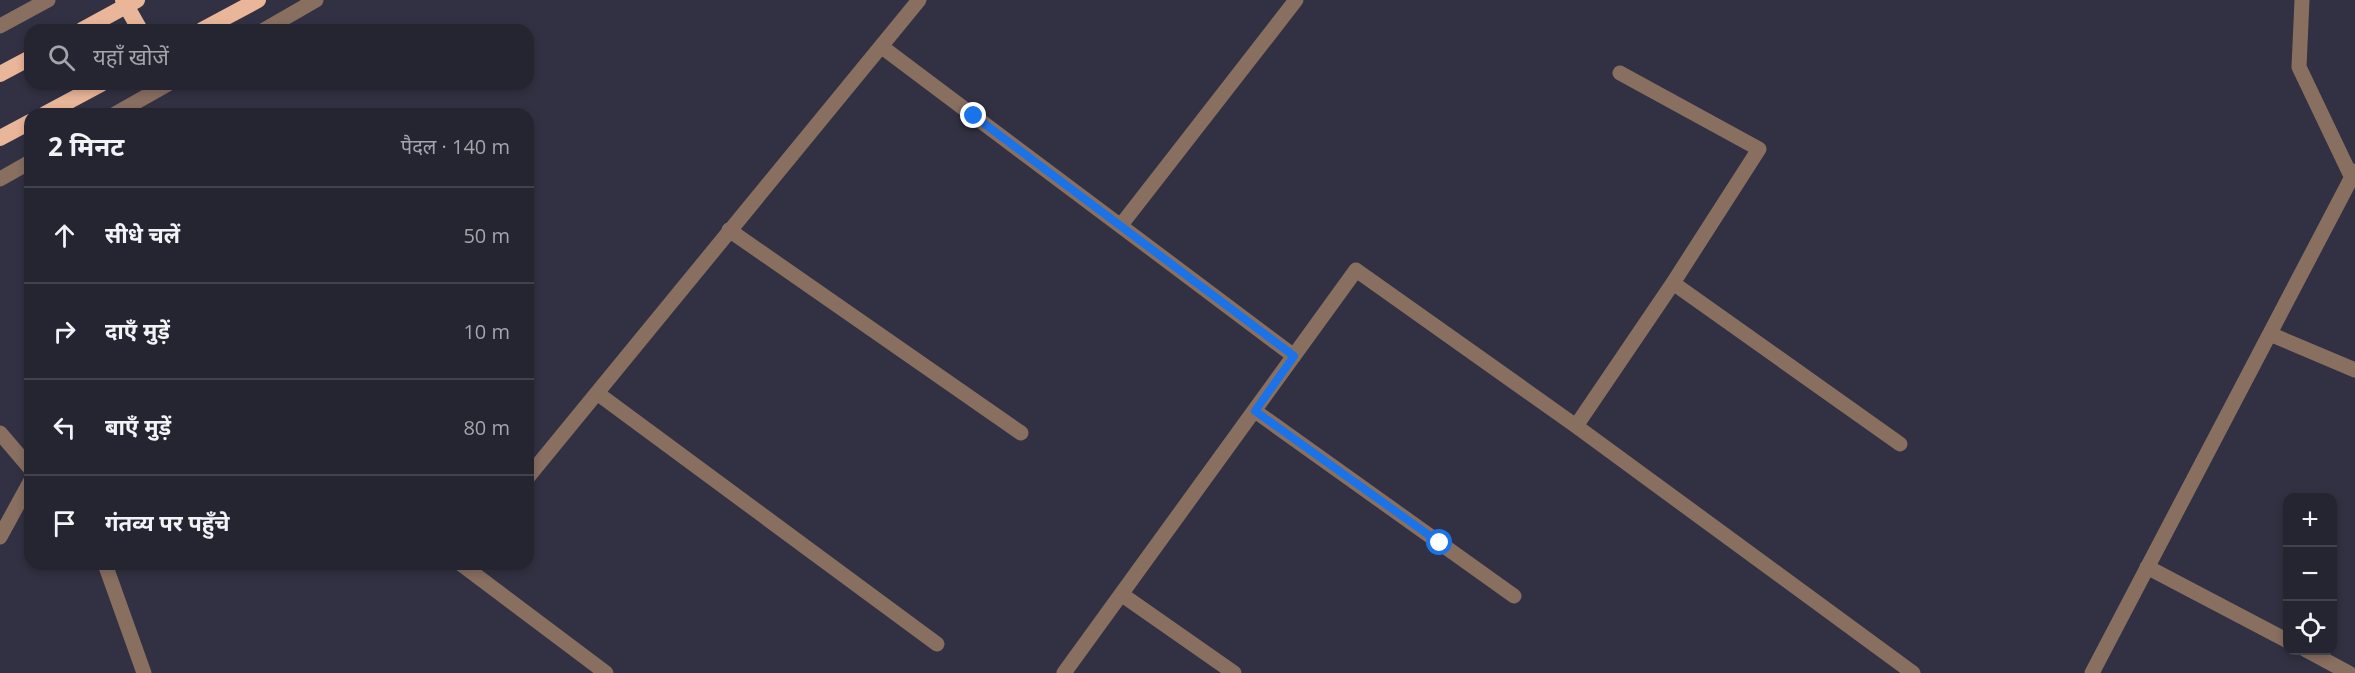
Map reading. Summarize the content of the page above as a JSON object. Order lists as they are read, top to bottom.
{
  "page": {
    "search": "यहाँ खोजें",
    "heading": ["2 मिनट", "पैदल · 140 m"],
    "list": [
      ["सीधे चलें", "50 m"],
      ["दाएँ मुड़ें", "10 m"],
      ["बाएँ मुड़ें", "80 m"],
      "गंतव्य पर पहुँचे"
    ],
    "map_buttons": ["+", "−"]
  }
}
